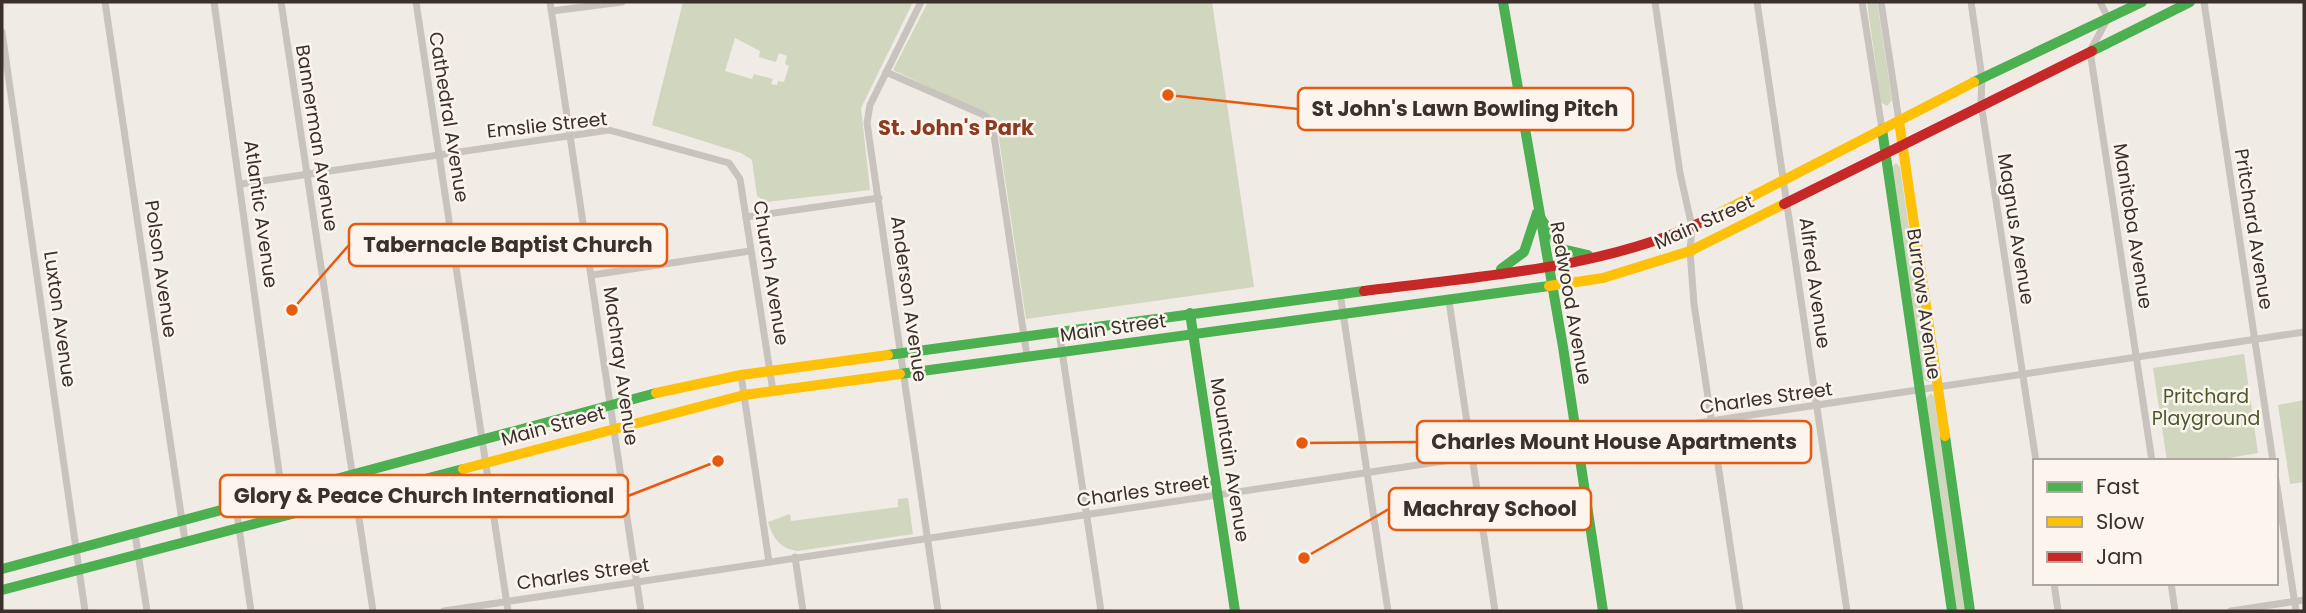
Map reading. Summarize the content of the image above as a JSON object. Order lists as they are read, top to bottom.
{
  "streets": {
    "main road": [
      "Main Street",
      "Redwood Avenue",
      "Burrows Avenue",
      "Mountain Avenue"
    ],
    "street": [
      "Cathedral Avenue",
      "Emslie Street",
      "Bannerman Avenue",
      "Atlantic Avenue",
      "Manitoba Avenue",
      "Magnus Avenue",
      "Pritchard Avenue",
      "Polson Avenue",
      "Church Avenue",
      "Alfred Avenue",
      "Anderson Avenue",
      "Luxton Avenue",
      "Machray Avenue",
      "Charles Street"
    ]
  },
  "crossings": [
    ["Cathedral Avenue", "Emslie Street"],
    ["Cathedral Avenue", "Main Street"],
    ["Cathedral Avenue", "Charles Street"],
    ["Emslie Street", "Bannerman Avenue"],
    ["Emslie Street", "Atlantic Avenue"],
    ["Emslie Street", "Church Avenue"],
    ["Emslie Street", "Machray Avenue"],
    ["Bannerman Avenue", "Main Street"],
    ["Atlantic Avenue", "Main Street"],
    ["Main Street", "Manitoba Avenue"],
    ["Main Street", "Magnus Avenue"],
    ["Main Street", "Polson Avenue"],
    ["Main Street", "Church Avenue"],
    ["Main Street", "Alfred Avenue"],
    ["Main Street", "Anderson Avenue"],
    ["Main Street", "Redwood Avenue"],
    ["Main Street", "Burrows Avenue"],
    ["Main Street", "Luxton Avenue"],
    ["Main Street", "Machray Avenue"],
    ["Main Street", "Mountain Avenue"],
    ["Manitoba Avenue", "Charles Street"],
    ["Magnus Avenue", "Charles Street"],
    ["Pritchard Avenue", "Charles Street"],
    ["Alfred Avenue", "Charles Street"],
    ["Anderson Avenue", "Charles Street"],
    ["Redwood Avenue", "Charles Street"],
    ["Burrows Avenue", "Charles Street"],
    ["Machray Avenue", "Charles Street"],
    ["Charles Street", "Mountain Avenue"]
  ],
  "districts": ["St. John's Park"],
  "parks": ["Pritchard Playground"],
  "places": [
    "St John's Lawn Bowling Pitch",
    "Tabernacle Baptist Church",
    "Charles Mount House Apartments",
    "Glory & Peace Church International",
    "Machray School"
  ],
  "legend": ["Fast", "Slow", "Jam"]
}
